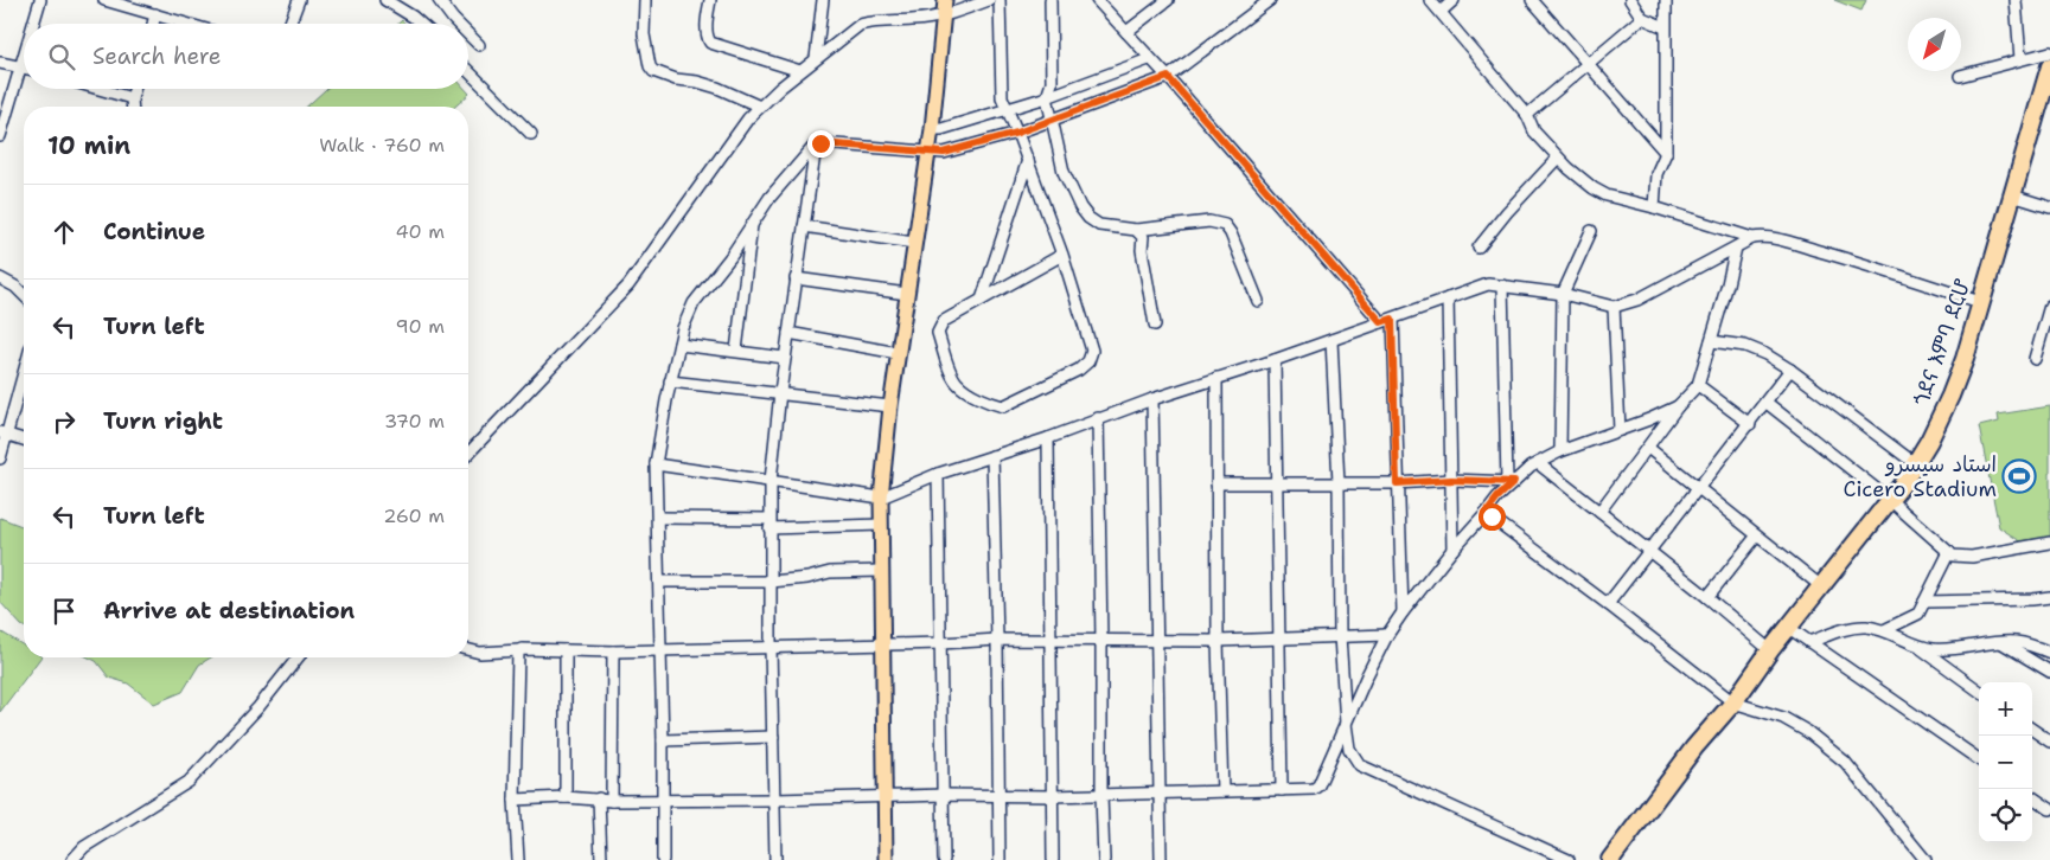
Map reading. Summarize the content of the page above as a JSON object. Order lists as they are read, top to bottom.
{
  "streets": {
    "highway": ["ጎደና እምባ ደርሆ"]
  },
  "places": {
    "sports": ["استاد سيسرو Cicero Stadium"]
  },
  "north": "bottom left",
  "page": {
    "search": "Search here",
    "heading": ["10 min", "Walk · 760 m"],
    "list": [
      ["Continue", "40 m"],
      ["Turn left", "90 m"],
      ["Turn right", "370 m"],
      ["Turn left", "260 m"],
      "Arrive at destination"
    ],
    "map_buttons": ["+", "−"]
  }
}
